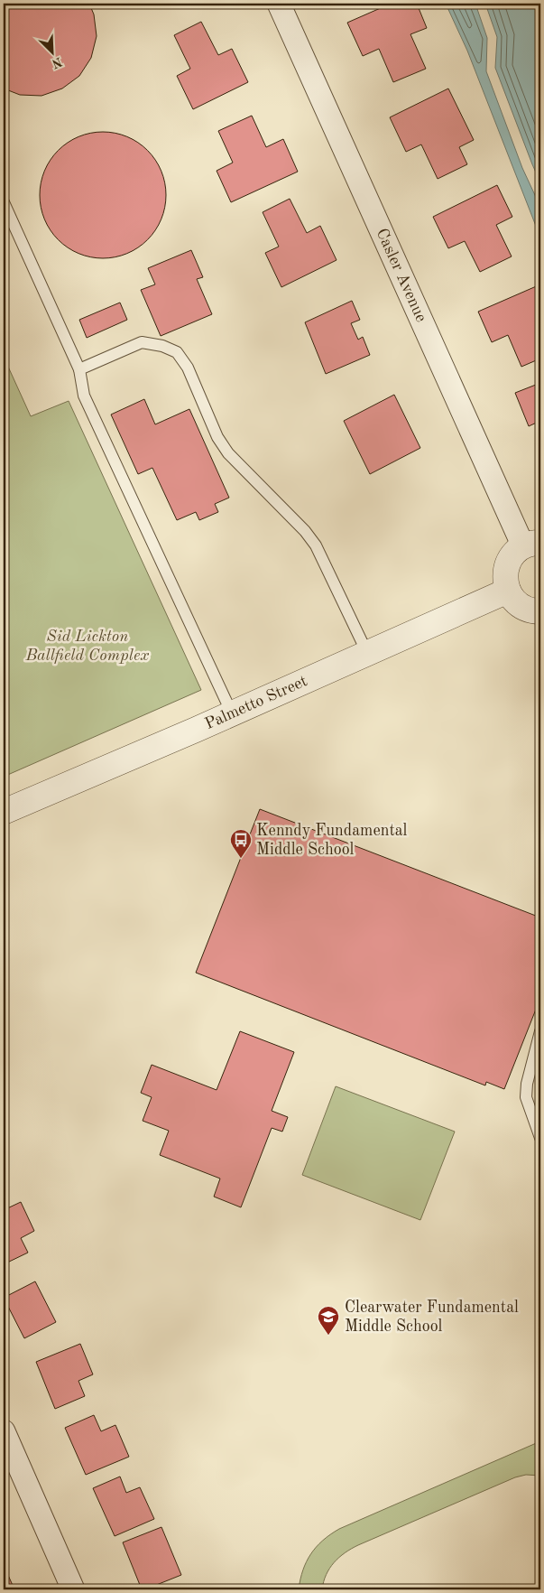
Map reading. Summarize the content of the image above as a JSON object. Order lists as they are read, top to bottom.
{
  "streets": {
    "street": ["Casler Avenue", "Palmetto Street"]
  },
  "parks": ["Sid Lickton Ballfield Complex"],
  "places": {
    "bus stop": ["Kenndy Fundamental Middle School"],
    "school or university": ["Clearwater Fundamental Middle School"]
  },
  "north": "bottom right"
}
